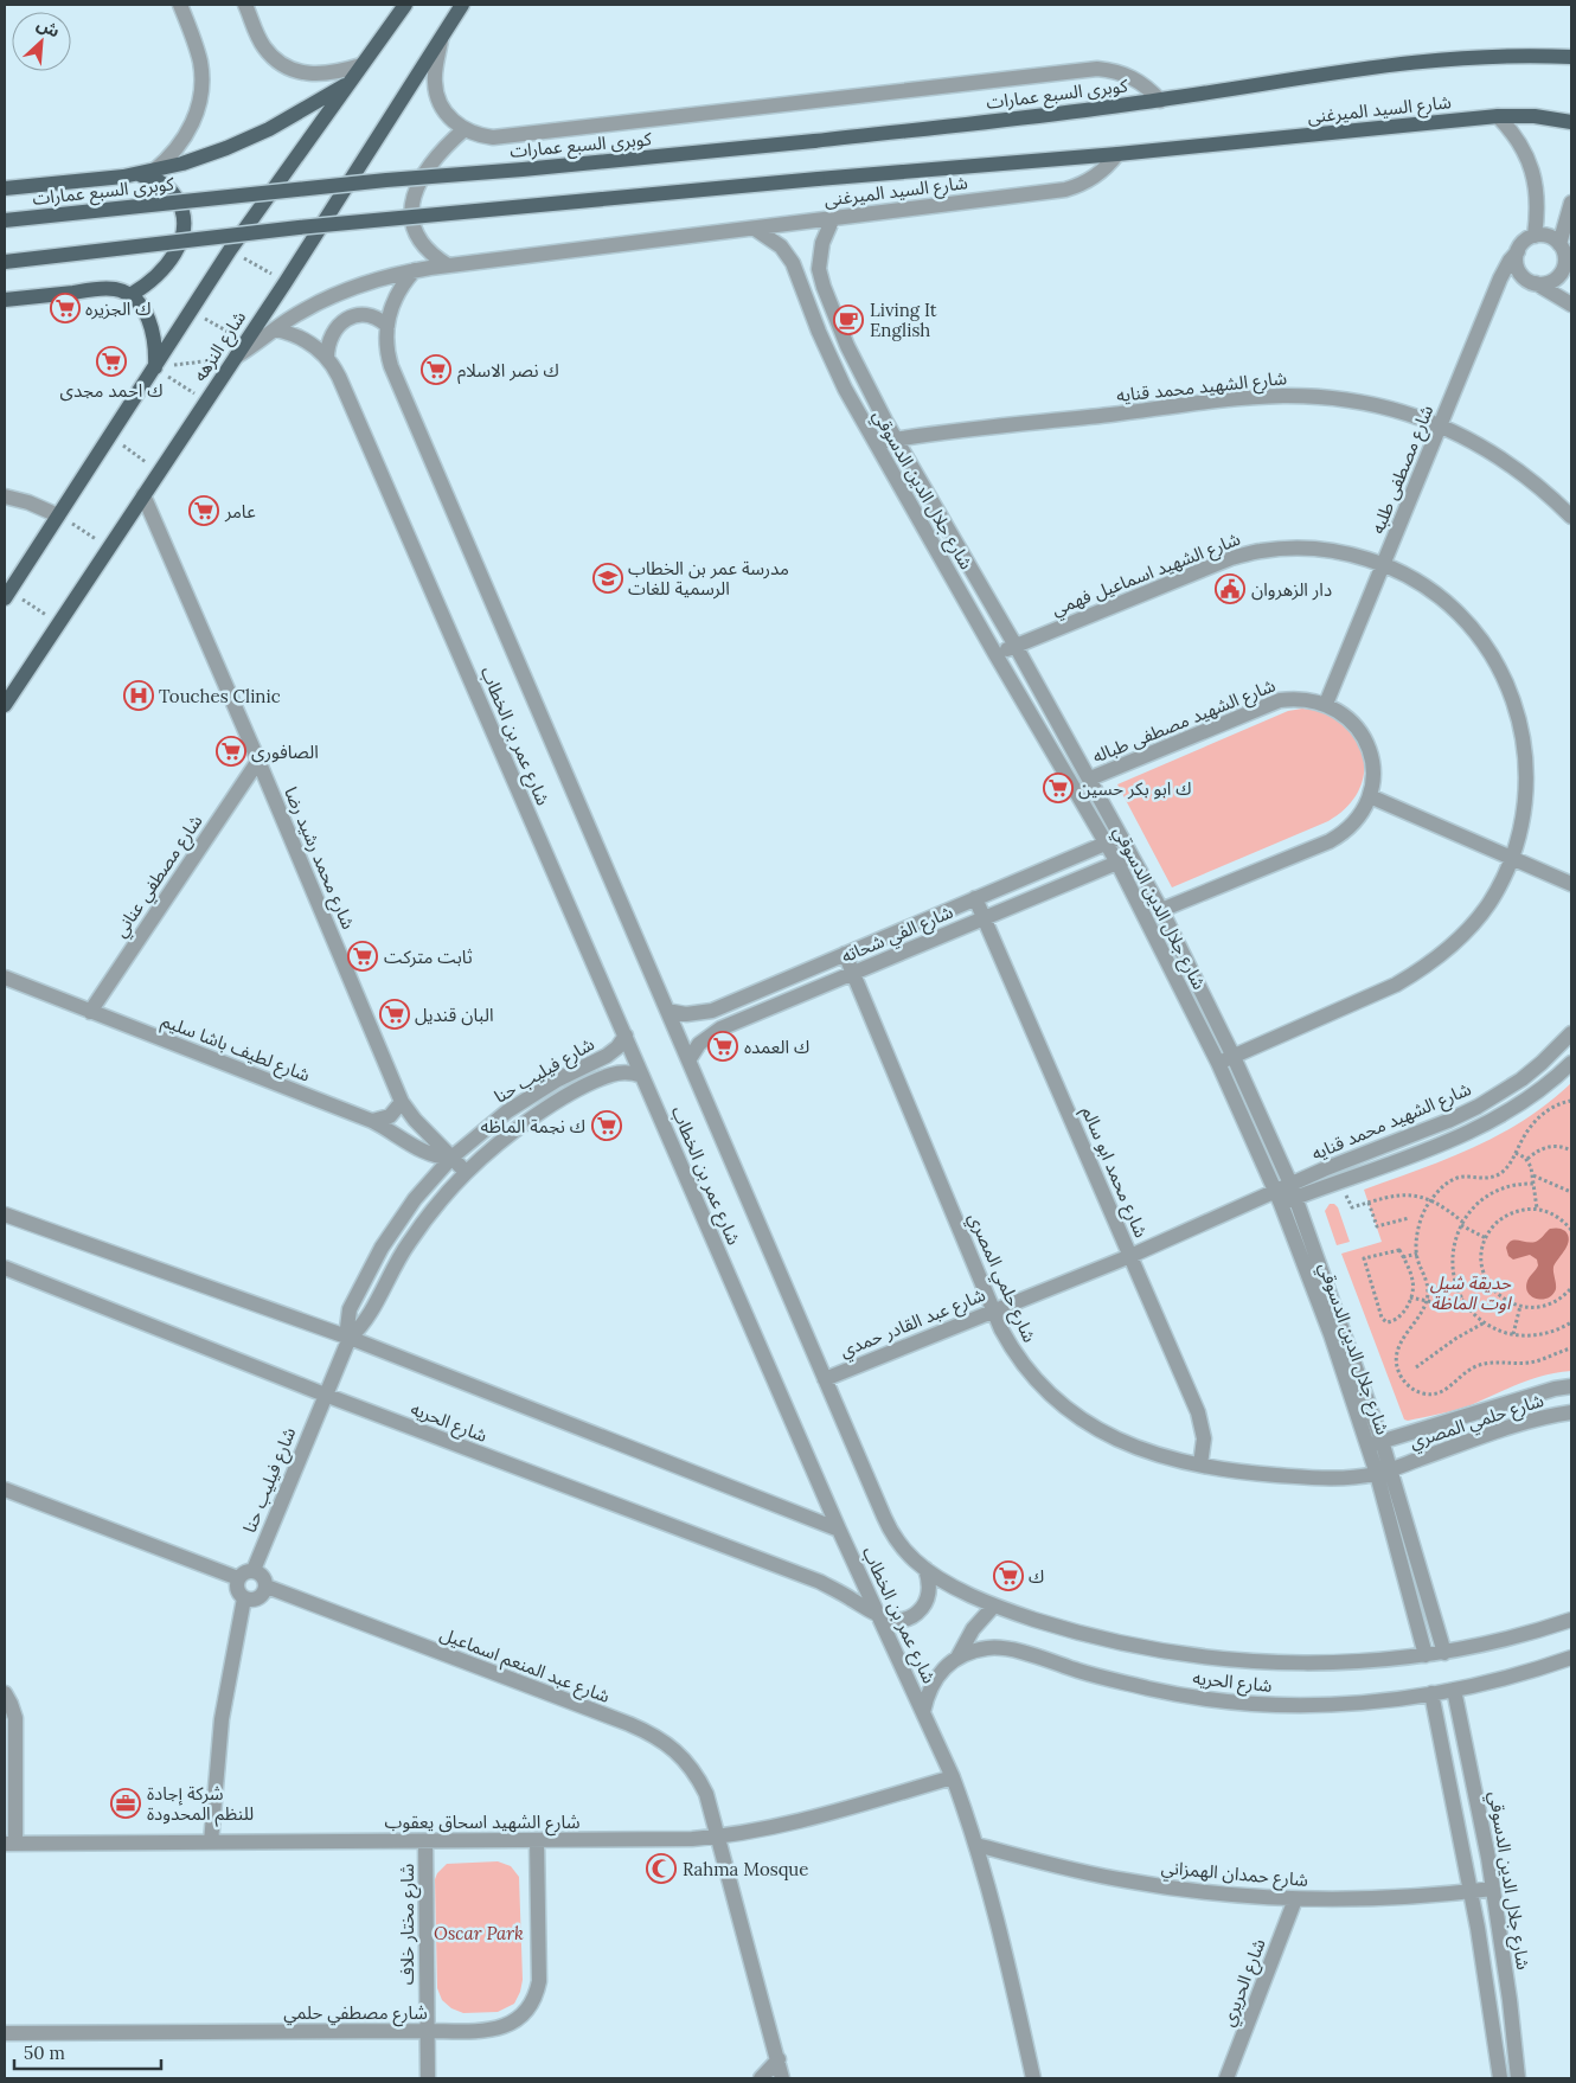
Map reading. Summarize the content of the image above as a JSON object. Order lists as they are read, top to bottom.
{
  "streets": {
    "main road": ["كوبرى السبع عمارات", "شارع السيد الميرغنى", "شارع النزهه"],
    "street": [
      "شارع الشهيد محمد قنايه",
      "شارع مصطفى طلبه",
      "شارع جلال الدين الدسوقي",
      "شارع الشهيد اسماعيل فهمي",
      "شارع الشهيد مصطفى طباله",
      "شارع عمر بن الخطاب",
      "شارع محمد رشيد رضا",
      "شارع مصطفي عناني",
      "شارع الفي شحاته",
      "شارع لطيف باشا سليم",
      "شارع فيليب حنا",
      "شارع محمد ابو سالم",
      "شارع حلمي المصري",
      "شارع عبد القادر حمدي",
      "شارع الحريه",
      "شارع عبد المنعم اسماعيل",
      "شارع الشهيد اسحاق يعقوب",
      "شارع حمدان الهمزاني",
      "شارع مختار خلاف",
      "شارع الحريري",
      "شارع مصطفي حلمي"
    ]
  },
  "crossings": [
    ["شارع السيد الميرغنى", "شارع النزهه"],
    ["شارع السيد الميرغنى", "شارع جلال الدين الدسوقي"],
    ["شارع السيد الميرغنى", "شارع عمر بن الخطاب"],
    ["شارع النزهه", "شارع محمد رشيد رضا"],
    ["شارع الشهيد محمد قنايه", "شارع مصطفى طلبه"],
    ["شارع الشهيد محمد قنايه", "شارع جلال الدين الدسوقي"],
    ["شارع الشهيد محمد قنايه", "شارع عبد القادر حمدي"],
    ["شارع مصطفى طلبه", "شارع الشهيد اسماعيل فهمي"],
    ["شارع مصطفى طلبه", "شارع الشهيد مصطفى طباله"],
    ["شارع جلال الدين الدسوقي", "شارع الشهيد اسماعيل فهمي"],
    ["شارع جلال الدين الدسوقي", "شارع الشهيد مصطفى طباله"],
    ["شارع جلال الدين الدسوقي", "شارع الفي شحاته"],
    ["شارع جلال الدين الدسوقي", "شارع حلمي المصري"],
    ["شارع جلال الدين الدسوقي", "شارع عبد القادر حمدي"],
    ["شارع جلال الدين الدسوقي", "شارع الحريه"],
    ["شارع جلال الدين الدسوقي", "شارع حمدان الهمزاني"],
    ["شارع عمر بن الخطاب", "شارع الفي شحاته"],
    ["شارع عمر بن الخطاب", "شارع فيليب حنا"],
    ["شارع عمر بن الخطاب", "شارع عبد القادر حمدي"],
    ["شارع عمر بن الخطاب", "شارع الحريه"],
    ["شارع عمر بن الخطاب", "شارع الشهيد اسحاق يعقوب"],
    ["شارع عمر بن الخطاب", "شارع حمدان الهمزاني"],
    ["شارع محمد رشيد رضا", "شارع مصطفي عناني"],
    ["شارع محمد رشيد رضا", "شارع لطيف باشا سليم"],
    ["شارع محمد رشيد رضا", "شارع فيليب حنا"],
    ["شارع مصطفي عناني", "شارع لطيف باشا سليم"],
    ["شارع الفي شحاته", "شارع محمد ابو سالم"],
    ["شارع الفي شحاته", "شارع حلمي المصري"],
    ["شارع لطيف باشا سليم", "شارع فيليب حنا"],
    ["شارع فيليب حنا", "شارع الحريه"],
    ["شارع فيليب حنا", "شارع عبد المنعم اسماعيل"],
    ["شارع محمد ابو سالم", "شارع حلمي المصري"],
    ["شارع محمد ابو سالم", "شارع عبد القادر حمدي"],
    ["شارع حلمي المصري", "شارع عبد القادر حمدي"],
    ["شارع عبد المنعم اسماعيل", "شارع الشهيد اسحاق يعقوب"],
    ["شارع الشهيد اسحاق يعقوب", "شارع مختار خلاف"],
    ["شارع الشهيد اسحاق يعقوب", "شارع مصطفي حلمي"],
    ["شارع حمدان الهمزاني", "شارع الحريري"],
    ["شارع مختار خلاف", "شارع مصطفي حلمي"]
  ],
  "parks": ["حديقة شيل اوت الماظة", "Oscar Park"],
  "places": {
    "supermarket": [
      "ك الجزيره",
      "ك احمد مجدى",
      "ك نصر الاسلام",
      "عامر",
      "الصافورى",
      "ك ابو بكر حسين",
      "ثابت متركت",
      "البان قنديل",
      "ك العمده",
      "ك نجمة الماظه",
      "ك"
    ],
    "cafe": ["Living It English"],
    "school or university": ["مدرسة عمر بن الخطاب الرسمية للغات"],
    "public building": ["دار الزهروان"],
    "hospital": ["Touches Clinic"],
    "office": ["شركة إجادة للنظم المحدودة"],
    "mosque": ["Rahma Mosque"]
  },
  "scale_bar": "50 m",
  "north": "top right"
}
